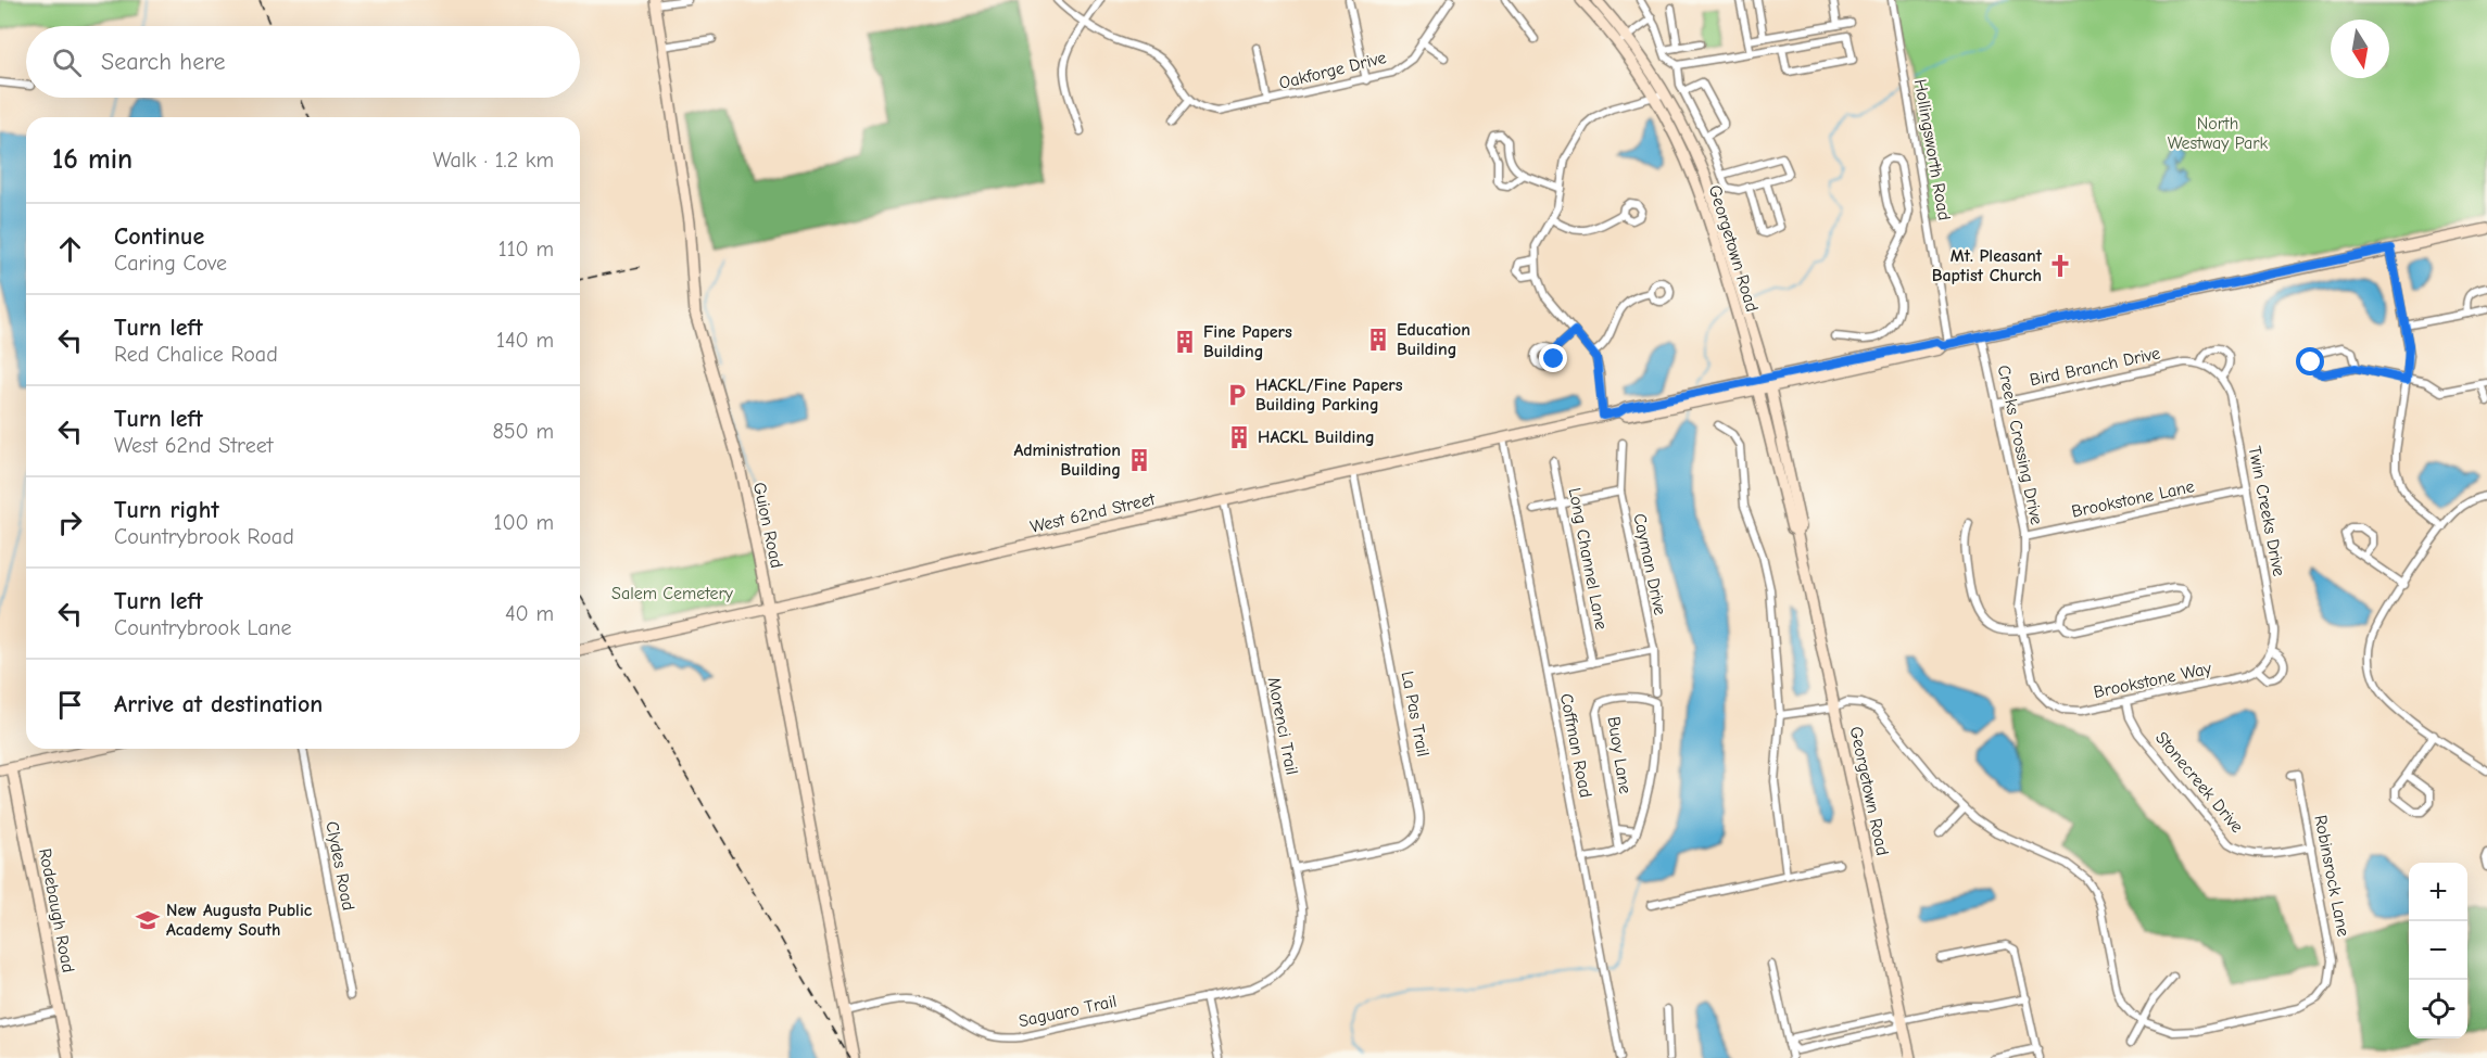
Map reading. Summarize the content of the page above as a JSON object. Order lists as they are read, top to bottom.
{
  "streets": {
    "street": [
      "Oakforge Drive",
      "Hollingsworth Road",
      "Georgetown Road",
      "Bird Branch Drive",
      "Creeks Crossing Drive",
      "Brookstone Lane",
      "Twin Creeks Drive",
      "West 62nd Street",
      "Guion Road",
      "Long Channel Lane",
      "Cayman Drive",
      "Brookstone Way",
      "La Pas Trail",
      "Morenci Trail",
      "Coffman Road",
      "Buoy Lane",
      "Stonecreek Drive",
      "Clydes Road",
      "Robinsrock Lane",
      "Rodebaugh Road",
      "Saguaro Trail"
    ]
  },
  "crossings": [
    ["Hollingsworth Road", "West 62nd Street"],
    ["Georgetown Road", "West 62nd Street"],
    ["Bird Branch Drive", "Creeks Crossing Drive"],
    ["Bird Branch Drive", "Twin Creeks Drive"],
    ["Creeks Crossing Drive", "Brookstone Lane"],
    ["Creeks Crossing Drive", "West 62nd Street"],
    ["Creeks Crossing Drive", "Brookstone Way"],
    ["Brookstone Lane", "Twin Creeks Drive"],
    ["Twin Creeks Drive", "Brookstone Way"],
    ["West 62nd Street", "Guion Road"],
    ["West 62nd Street", "La Pas Trail"],
    ["West 62nd Street", "Morenci Trail"],
    ["West 62nd Street", "Coffman Road"],
    ["Guion Road", "Saguaro Trail"],
    ["Brookstone Way", "Stonecreek Drive"],
    ["La Pas Trail", "Morenci Trail"],
    ["Morenci Trail", "Saguaro Trail"],
    ["Stonecreek Drive", "Robinsrock Lane"]
  ],
  "parks": ["North Westway Park", "Salem Cemetery"],
  "places": {
    "church": ["Mt. Pleasant Baptist Church"],
    "building": [
      "Education Building",
      "Fine Papers Building",
      "HACKL Building",
      "Administration Building"
    ],
    "parking": ["HACKL/Fine Papers Building Parking"],
    "school or university": ["New Augusta Public Academy South"]
  },
  "north": "bottom",
  "page": {
    "search": "Search here",
    "heading": ["16 min", "Walk · 1.2 km"],
    "list": [
      ["Continue", "Caring Cove", "110 m"],
      ["Turn left", "Red Chalice Road", "140 m"],
      ["Turn left", "West 62nd Street", "850 m"],
      ["Turn right", "Countrybrook Road", "100 m"],
      ["Turn left", "Countrybrook Lane", "40 m"],
      "Arrive at destination"
    ],
    "map_buttons": ["+", "−"]
  }
}
